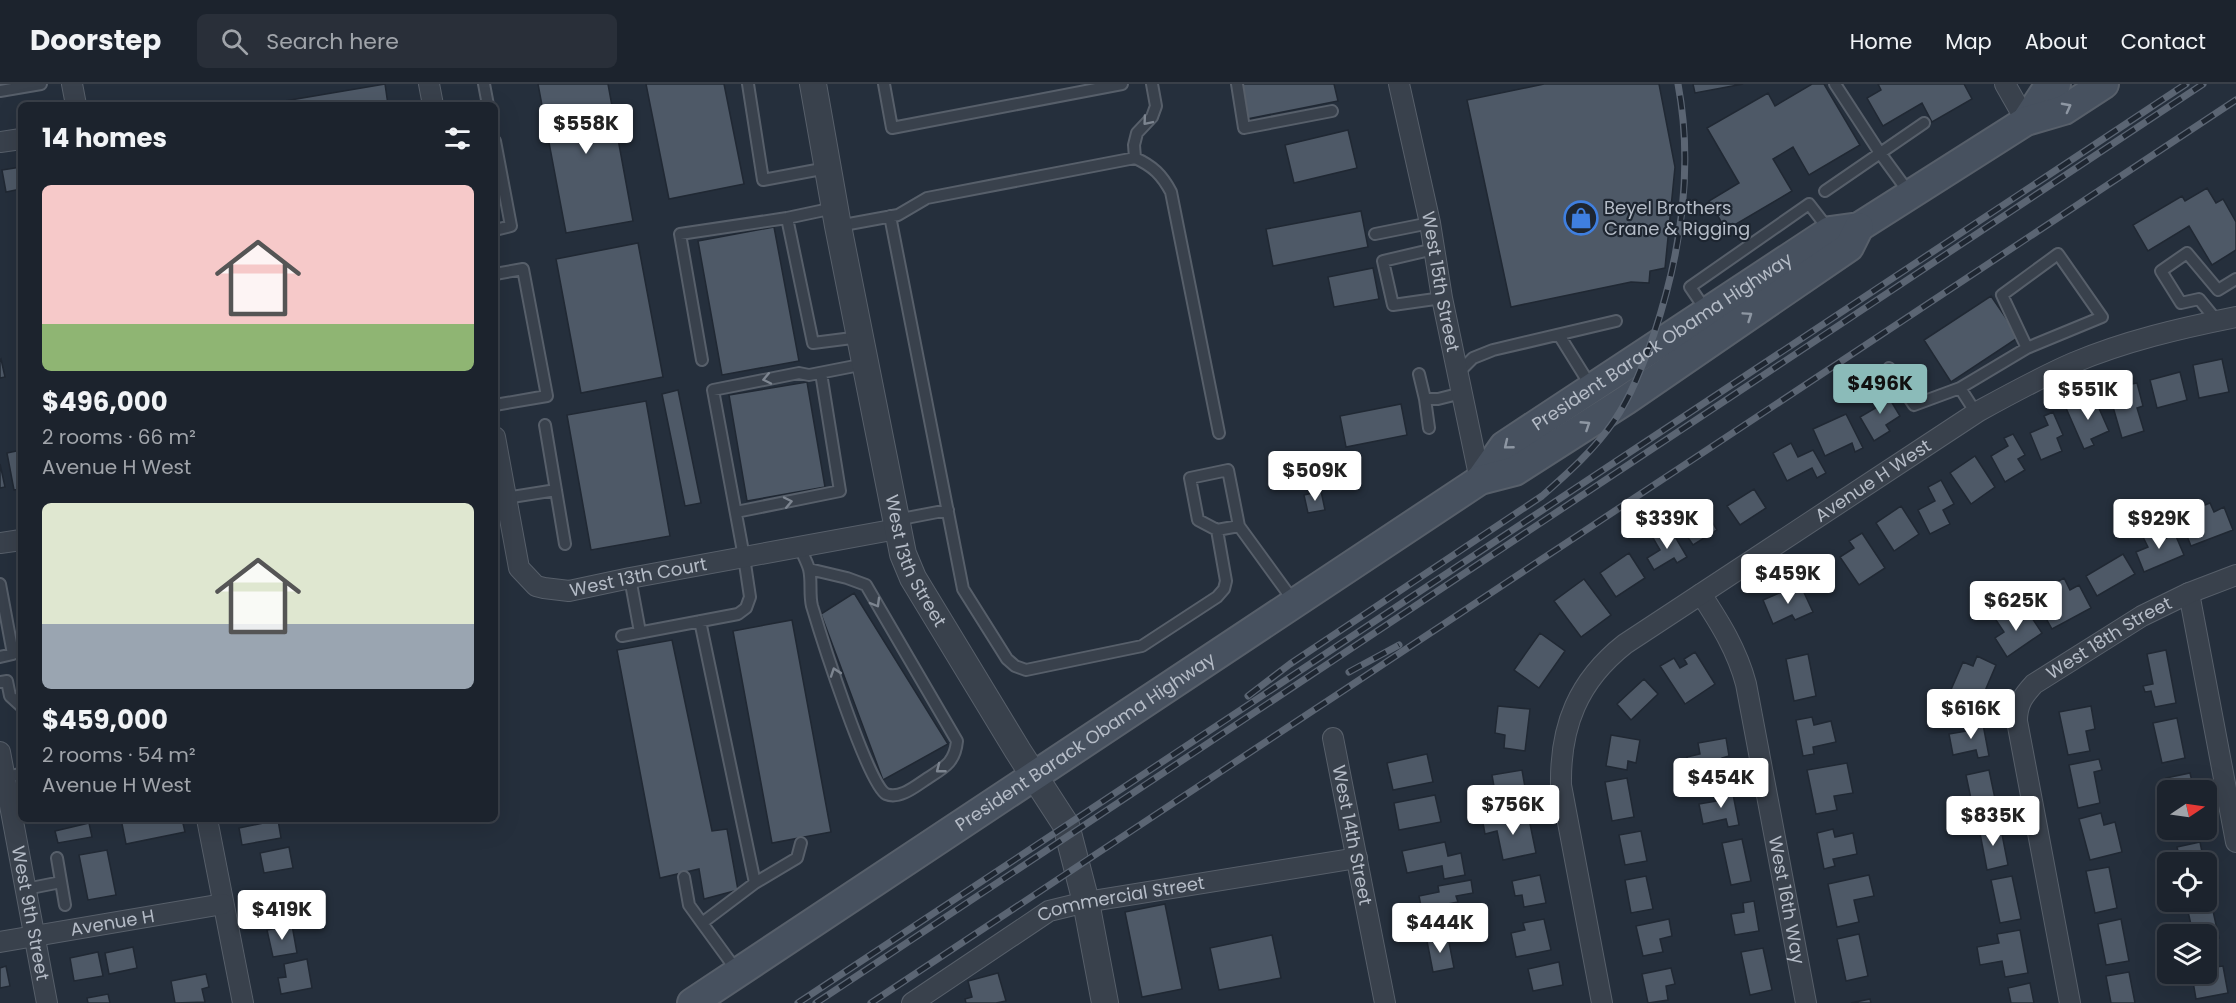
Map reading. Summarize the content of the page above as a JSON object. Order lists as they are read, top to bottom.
{
  "streets": {
    "main road": ["President Barack Obama Highway"],
    "street": [
      "West 15th Street",
      "Avenue H West",
      "West 13th Street",
      "West 13th Court",
      "West 18th Street",
      "West 14th Street",
      "West 16th Way",
      "Commercial Street",
      "West 9th Street",
      "Avenue H"
    ]
  },
  "crossings": [
    ["West 15th Street", "President Barack Obama Highway"],
    ["President Barack Obama Highway", "West 13th Street"],
    ["Avenue H West", "West 16th Way"],
    ["West 13th Street", "West 13th Court"],
    ["West 13th Street", "Commercial Street"],
    ["West 14th Street", "Commercial Street"],
    ["West 9th Street", "Avenue H"]
  ],
  "places": {
    "shop": ["Beyel Brothers Crane & Rigging"]
  },
  "north": "right",
  "page": {
    "header": "Doorstep",
    "search": "Search here",
    "nav": [
      "Home",
      "Map",
      "About",
      "Contact"
    ],
    "heading": "14 homes",
    "price": [
      "$558K",
      "$496K",
      "$551K",
      "$509K",
      "$339K",
      "$929K",
      "$459K",
      "$625K",
      "$616K",
      "$454K",
      "$756K",
      "$835K",
      "$419K",
      "$444K"
    ],
    "list": [
      {
        "name": "$496,000",
        "note": "2 rooms · 66 m² · Avenue H West"
      },
      {
        "name": "$459,000",
        "note": "2 rooms · 54 m² · Avenue H West"
      }
    ]
  }
}
